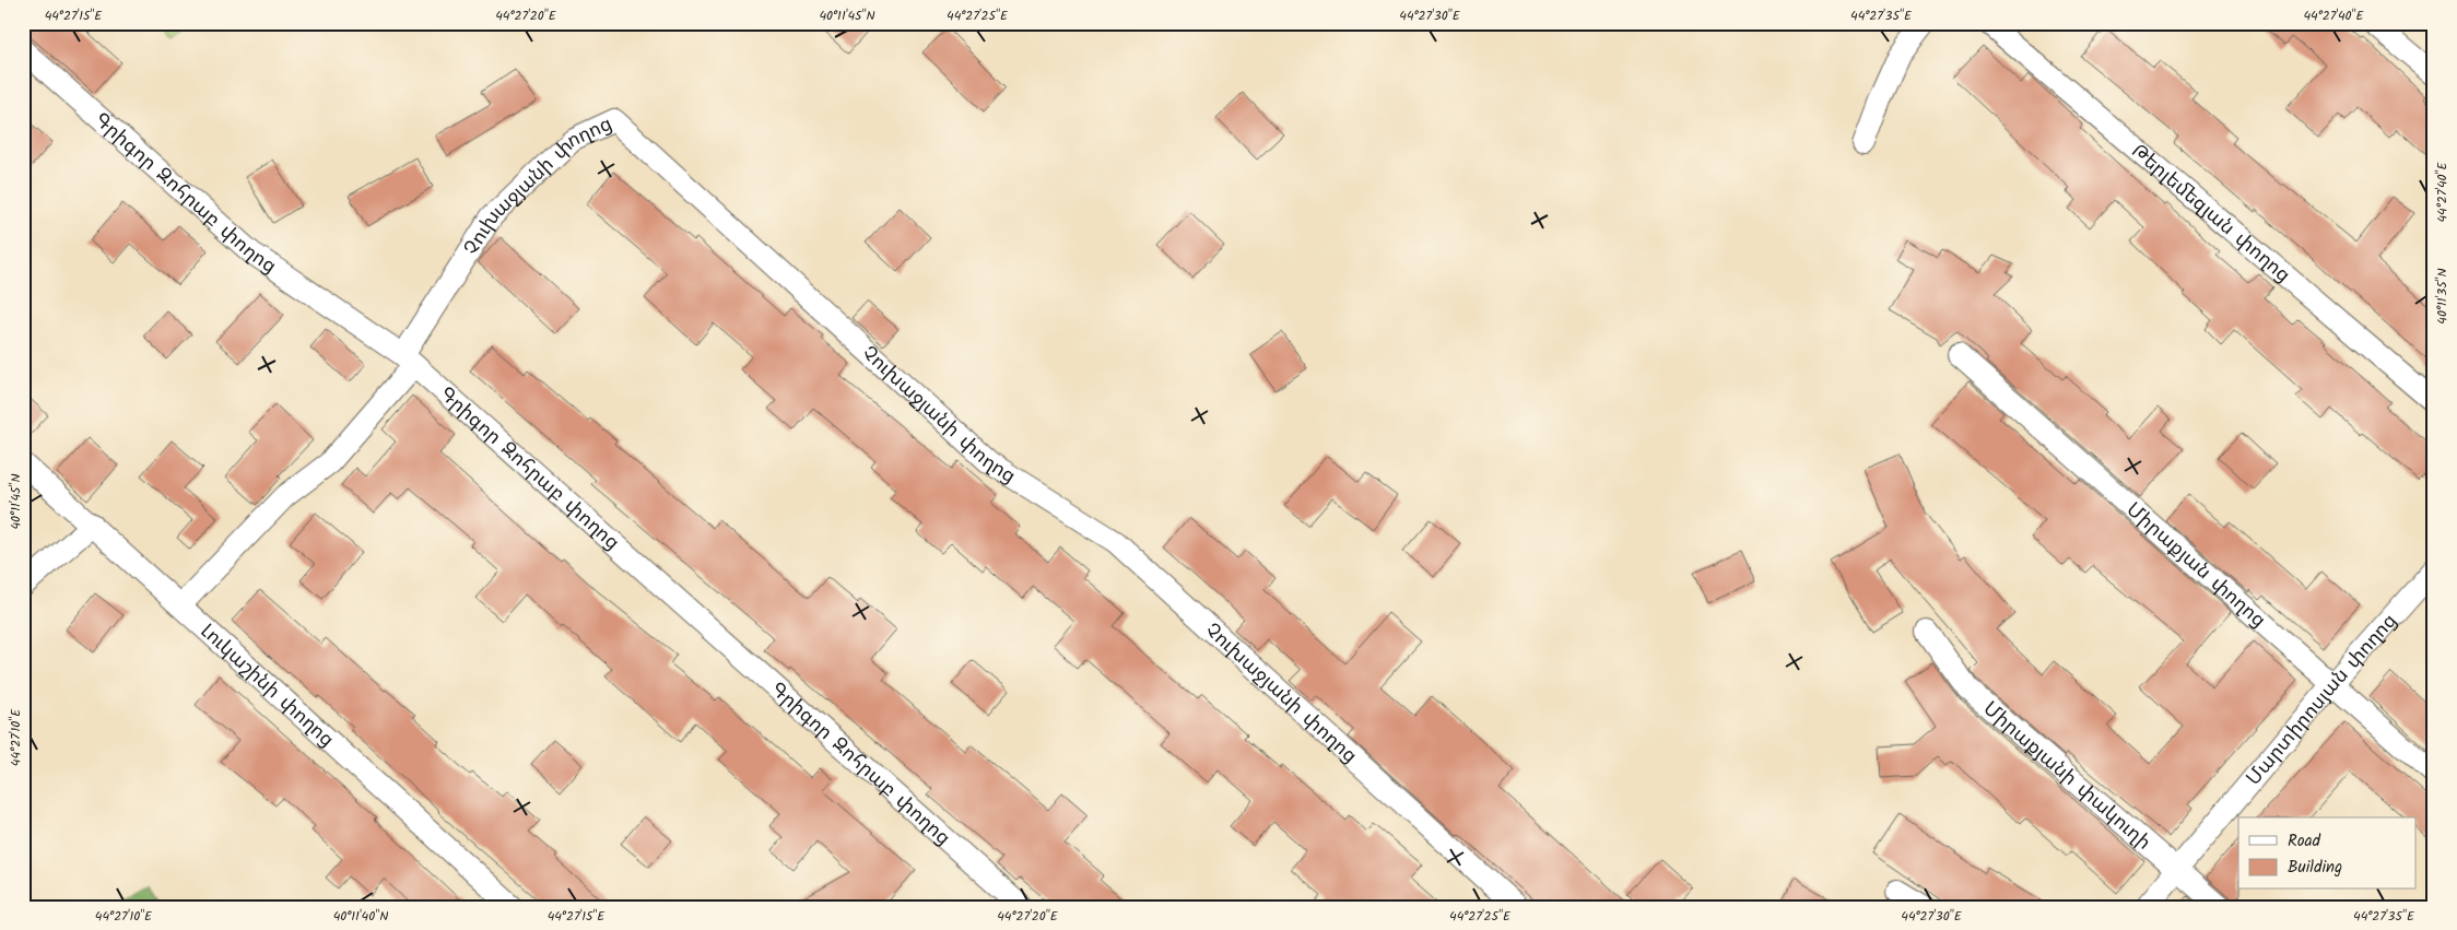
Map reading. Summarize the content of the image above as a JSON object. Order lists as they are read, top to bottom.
{
  "streets": {
    "street": [
      "Գրիգոր Զոհրաբ փողոց",
      "Չուխաջյանի փողոց",
      "Թերլեմեզյան փողոց",
      "Միրաքյան փողոց",
      "Լուկաշինի փողոց",
      "Մարտիրոսյան փողոց",
      "Միրաքյանի փակուղի"
    ]
  },
  "crossings": [
    ["Գրիգոր Զոհրաբ փողոց", "Չուխաջյանի փողոց"],
    ["Չուխաջյանի փողոց", "Լուկաշինի փողոց"],
    ["Միրաքյան փողոց", "Մարտիրոսյան փողոց"],
    ["Մարտիրոսյան փողոց", "Միրաքյանի փակուղի"]
  ],
  "legend": ["Road", "Building"],
  "coordinates": [
    "44°27'15\"E",
    "44°27'20\"E",
    "40°11'45\"N",
    "44°27'25\"E",
    "44°27'30\"E",
    "44°27'35\"E",
    "44°27'40\"E",
    "40°11'35\"N",
    "44°27'10\"E",
    "40°11'40\"N"
  ]
}
